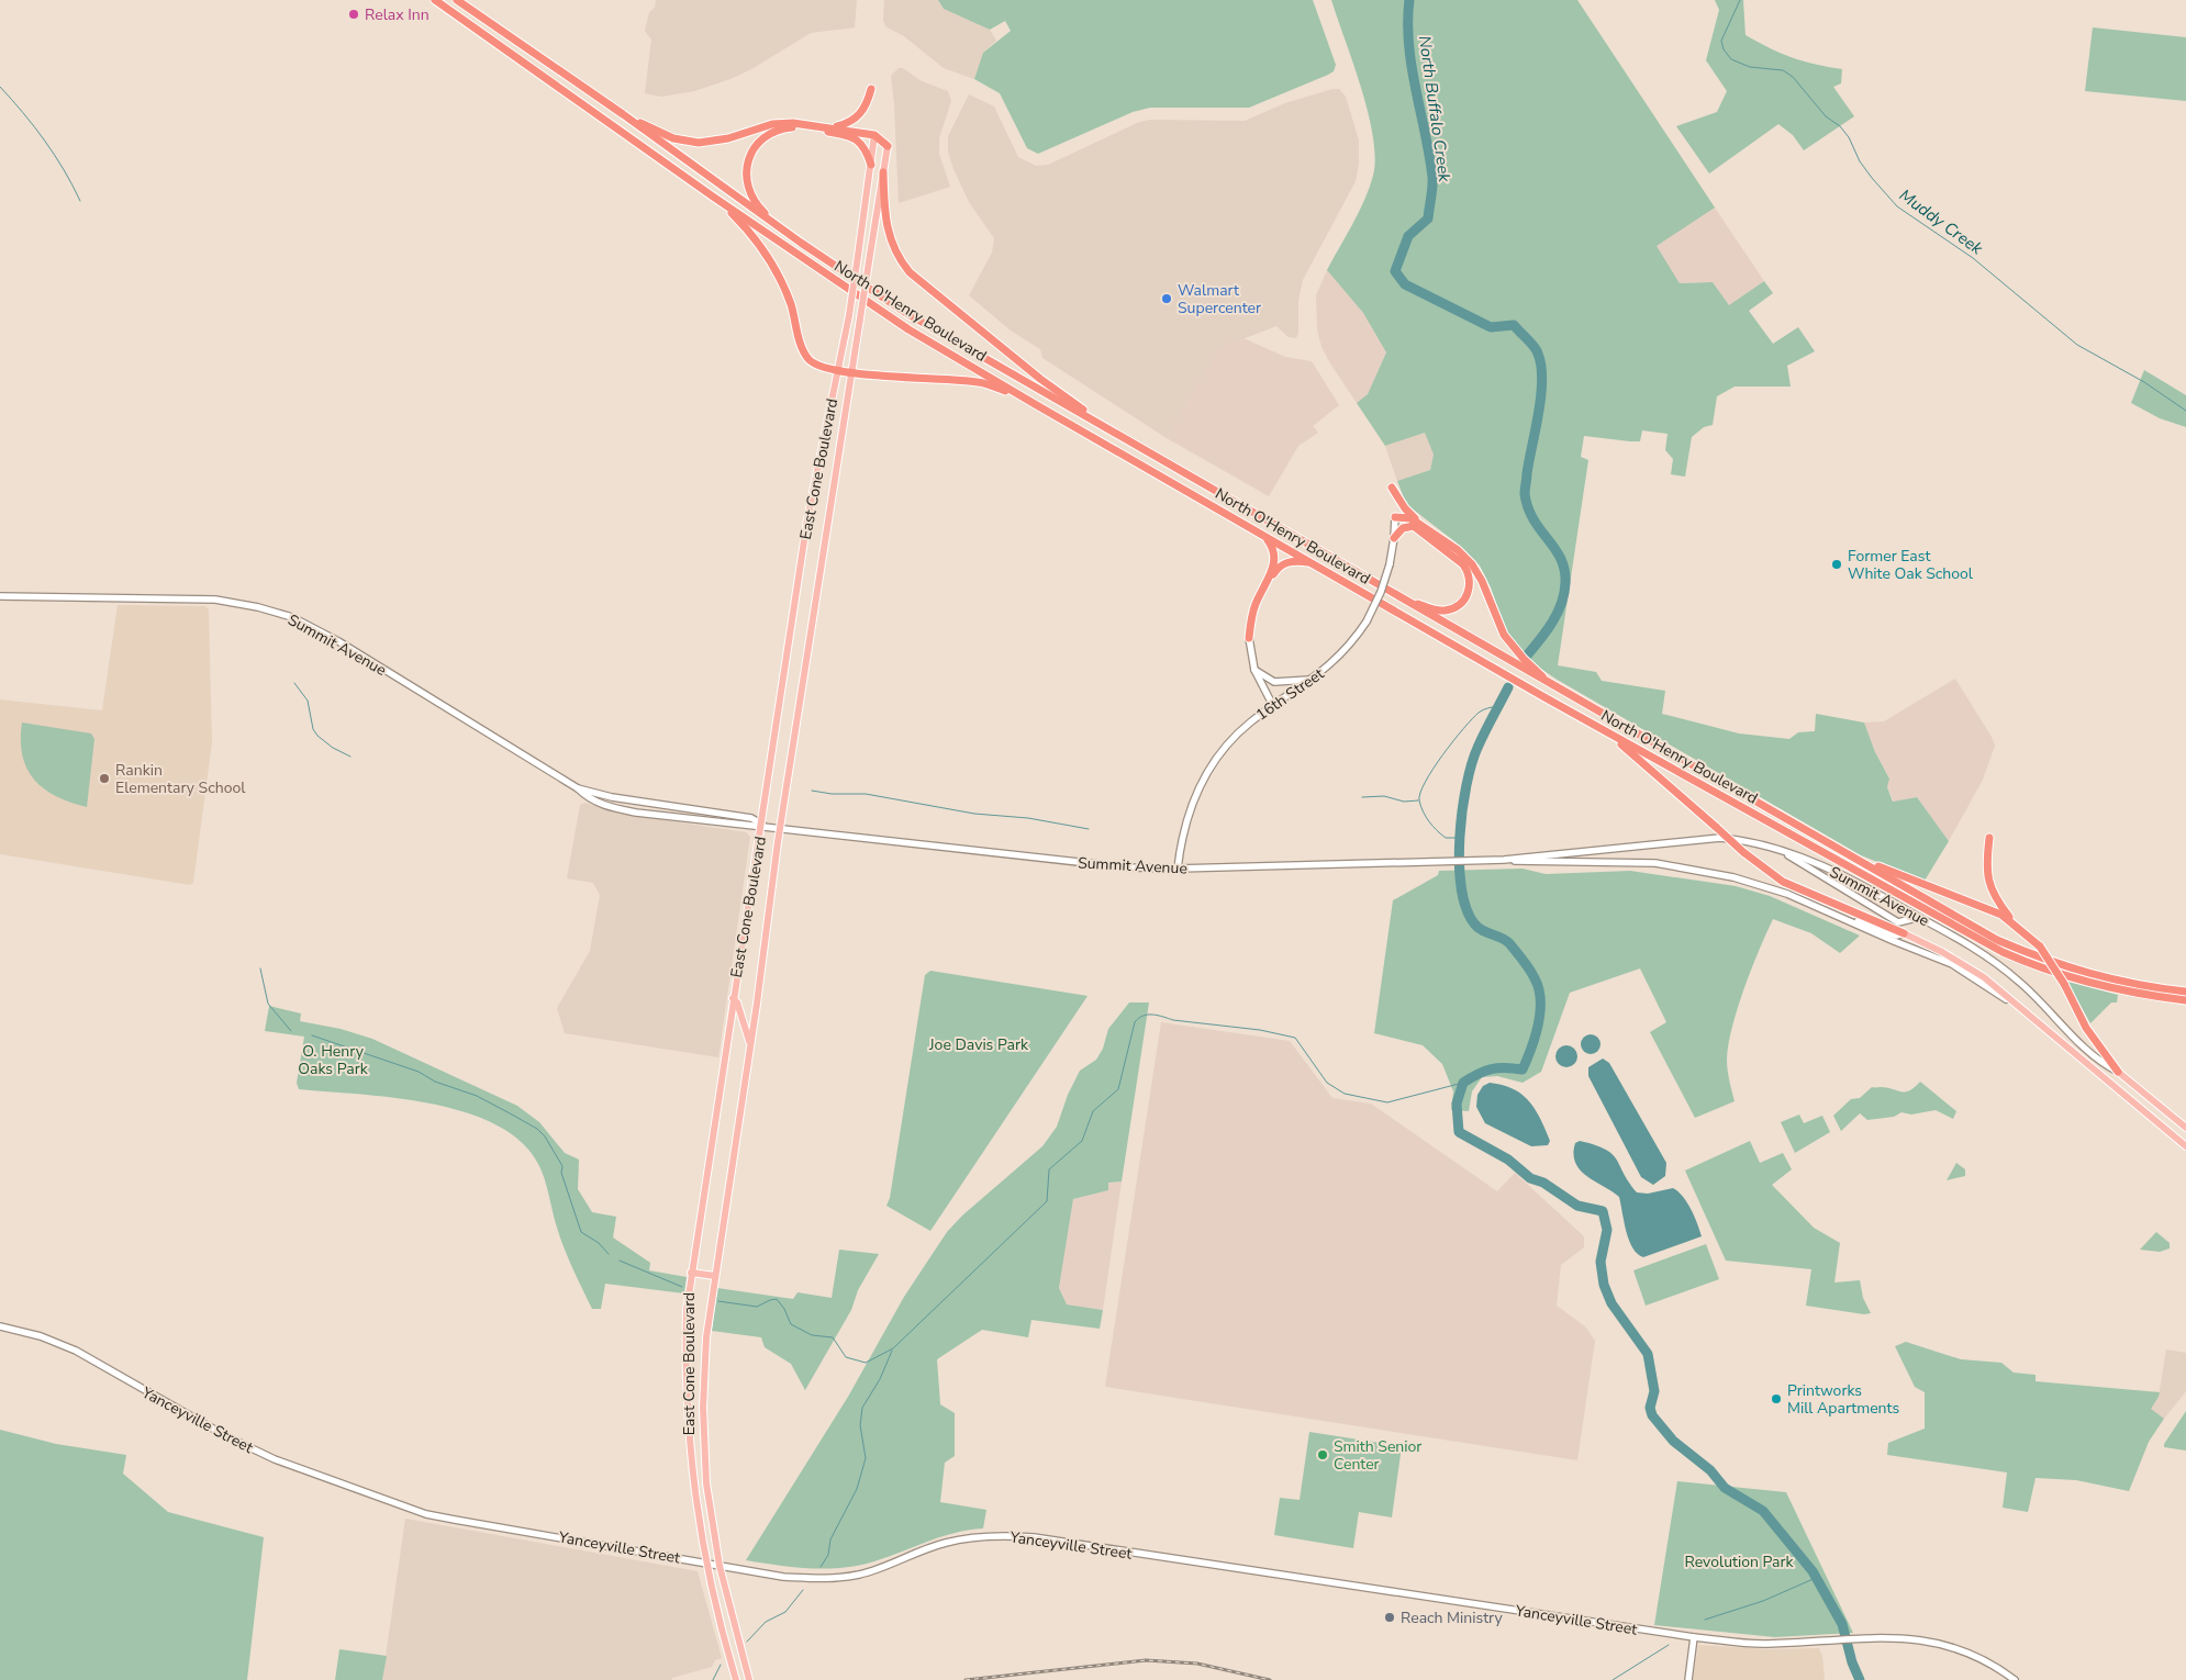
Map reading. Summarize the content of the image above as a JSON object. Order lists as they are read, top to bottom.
{
  "streets": {
    "highway": ["North O'Henry Boulevard"],
    "main road": [
      "East Cone Boulevard",
      "Summit Avenue",
      "16th Street",
      "Yanceyville Street"
    ]
  },
  "crossings": [
    ["East Cone Boulevard", "Summit Avenue"],
    ["East Cone Boulevard", "Yanceyville Street"],
    ["Summit Avenue", "16th Street"]
  ],
  "water": ["North Buffalo Creek", "Muddy Creek"],
  "parks": ["Joe Davis Park", "O. Henry Oaks Park", "Revolution Park"],
  "places": [
    "Relax Inn",
    "Walmart Supercenter",
    "Former East White Oak School",
    "Rankin Elementary School",
    "Printworks Mill Apartments",
    "Smith Senior Center",
    "Reach Ministry"
  ]
}
